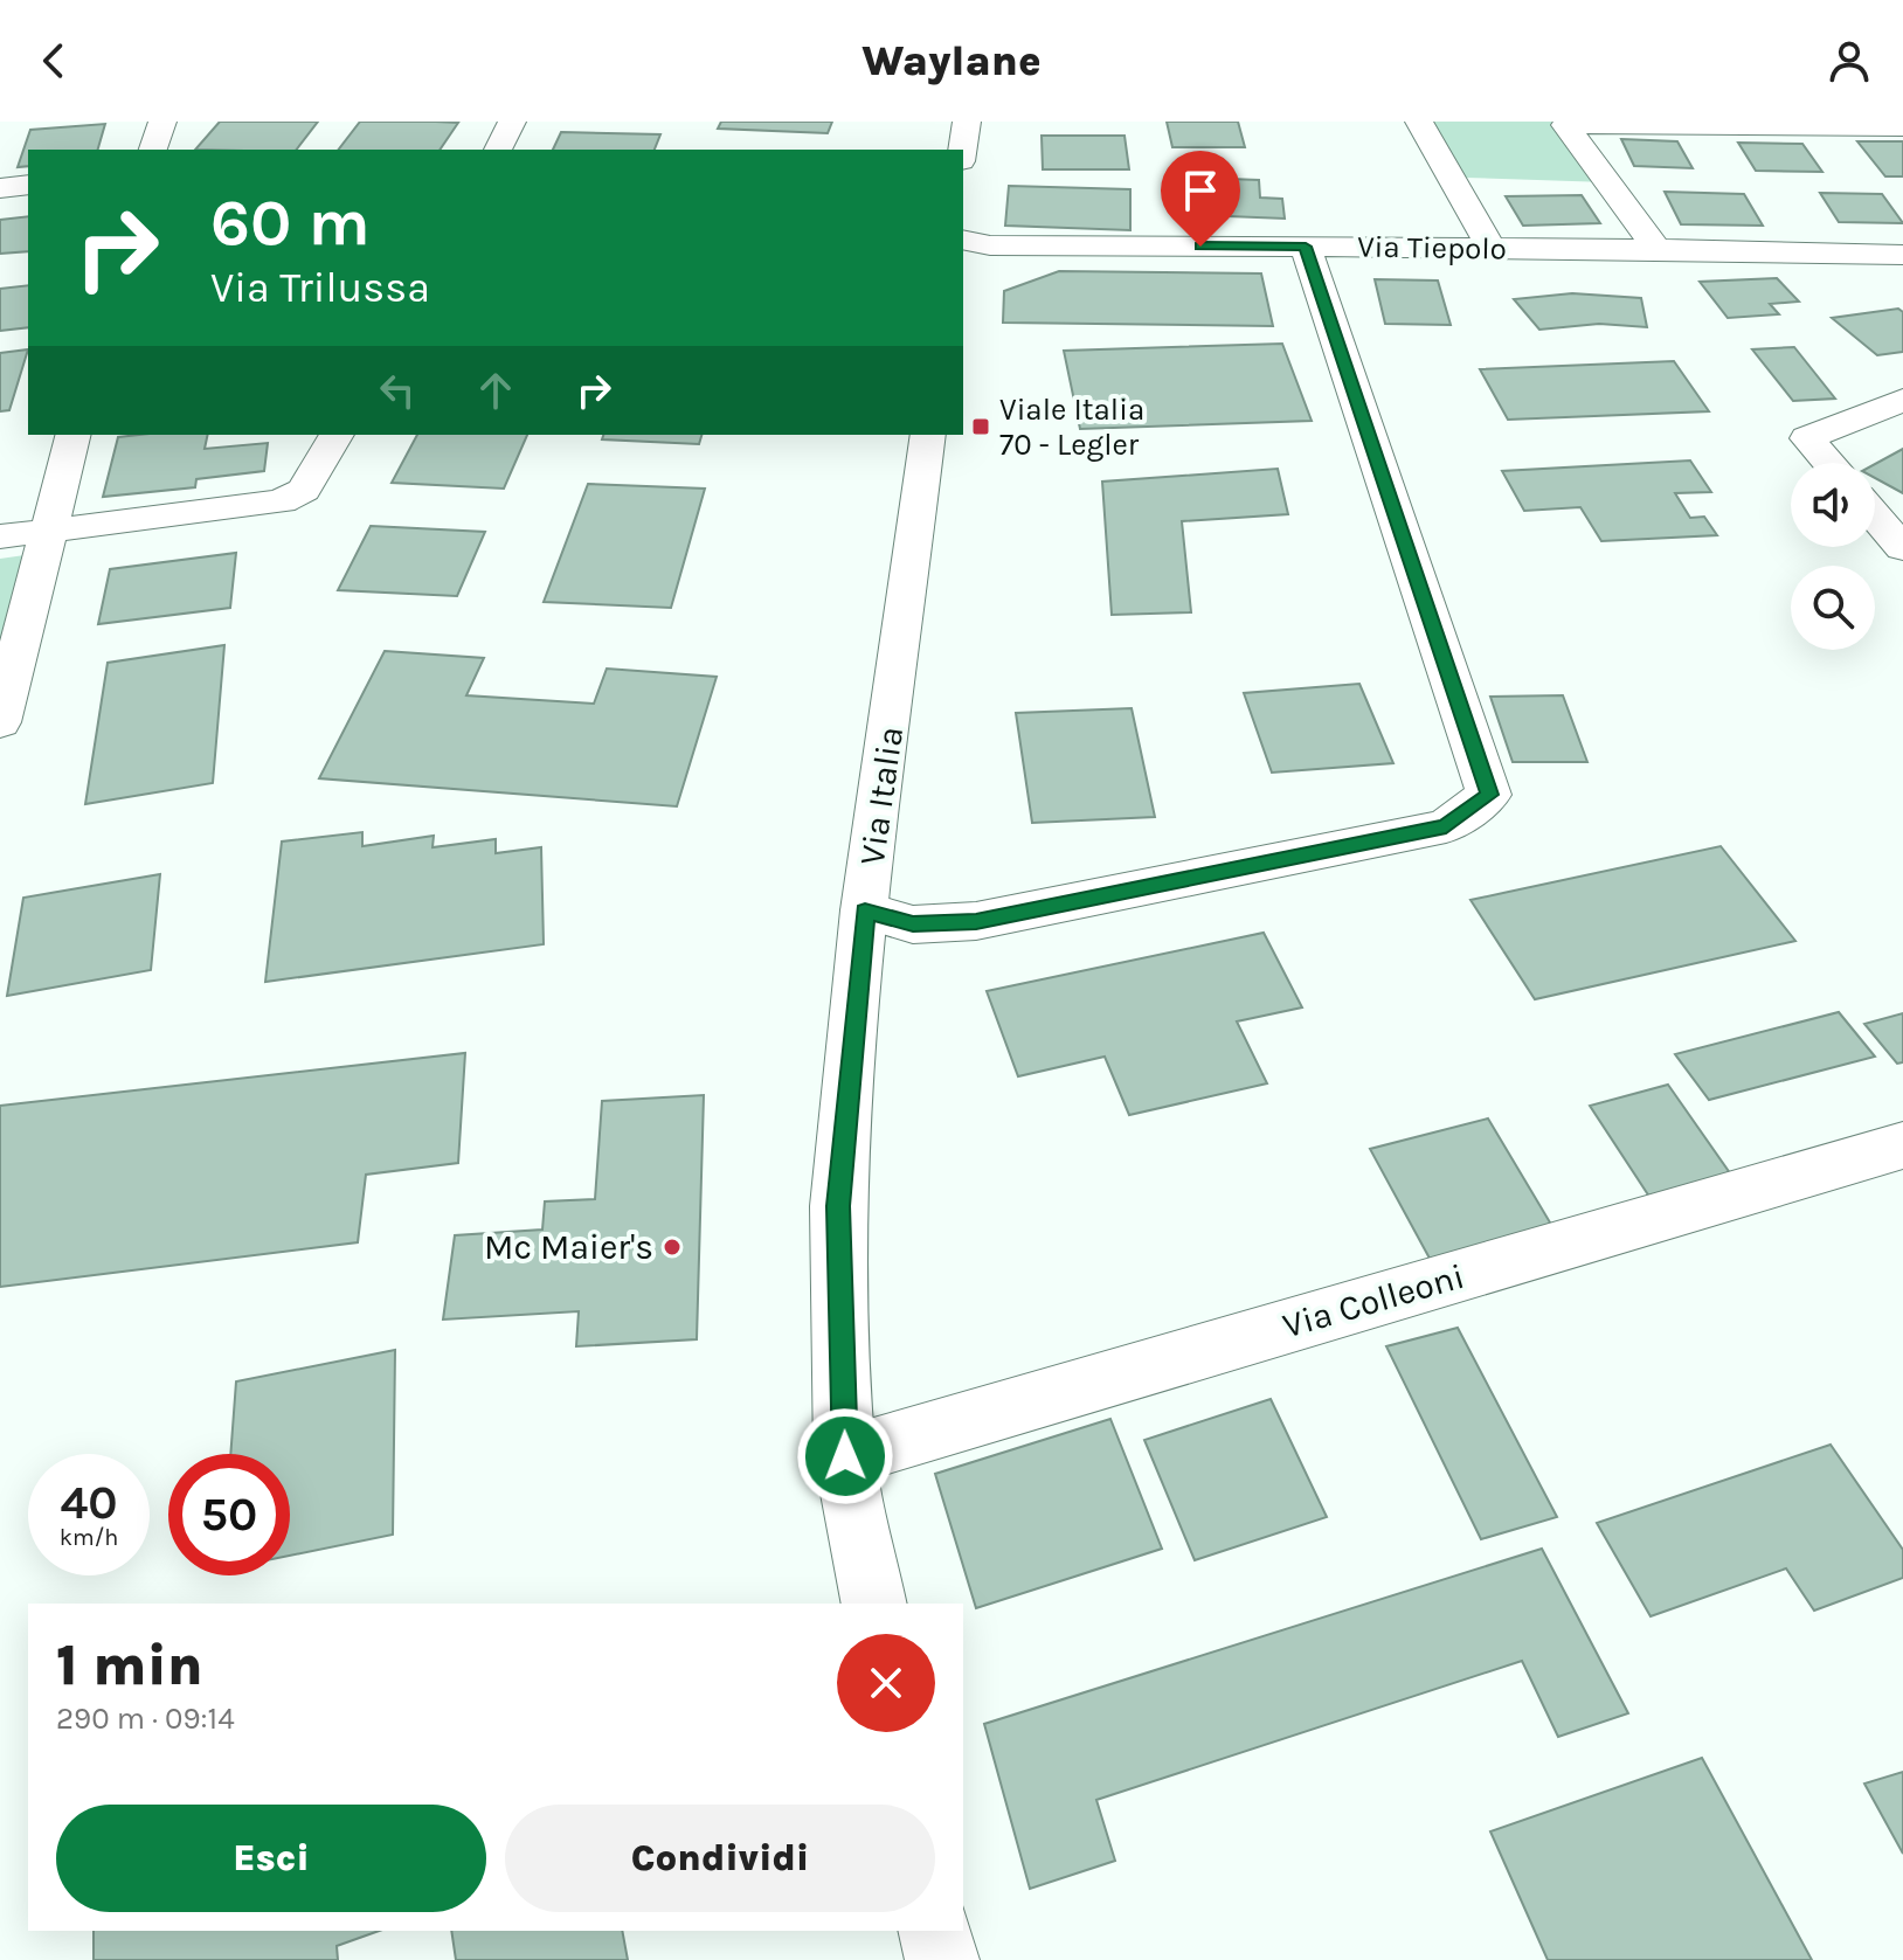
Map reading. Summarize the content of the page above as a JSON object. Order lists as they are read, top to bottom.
{
  "streets": {
    "street": ["Via Tiepolo", "Via Italia", "Via Colleoni"]
  },
  "crossings": [
    ["Via Italia", "Via Colleoni"]
  ],
  "places": {
    "transit": ["Viale Italia 70 - Legler"],
    "other": ["Mc Maier's"]
  },
  "page": {
    "header": "Waylane",
    "turn": ["60 m", "Via Trilussa"],
    "speed": "40 km/h",
    "limit": "50",
    "heading": ["1 min", "290 m · 09:14"],
    "buttons": ["Esci", "Condividi"]
  }
}
